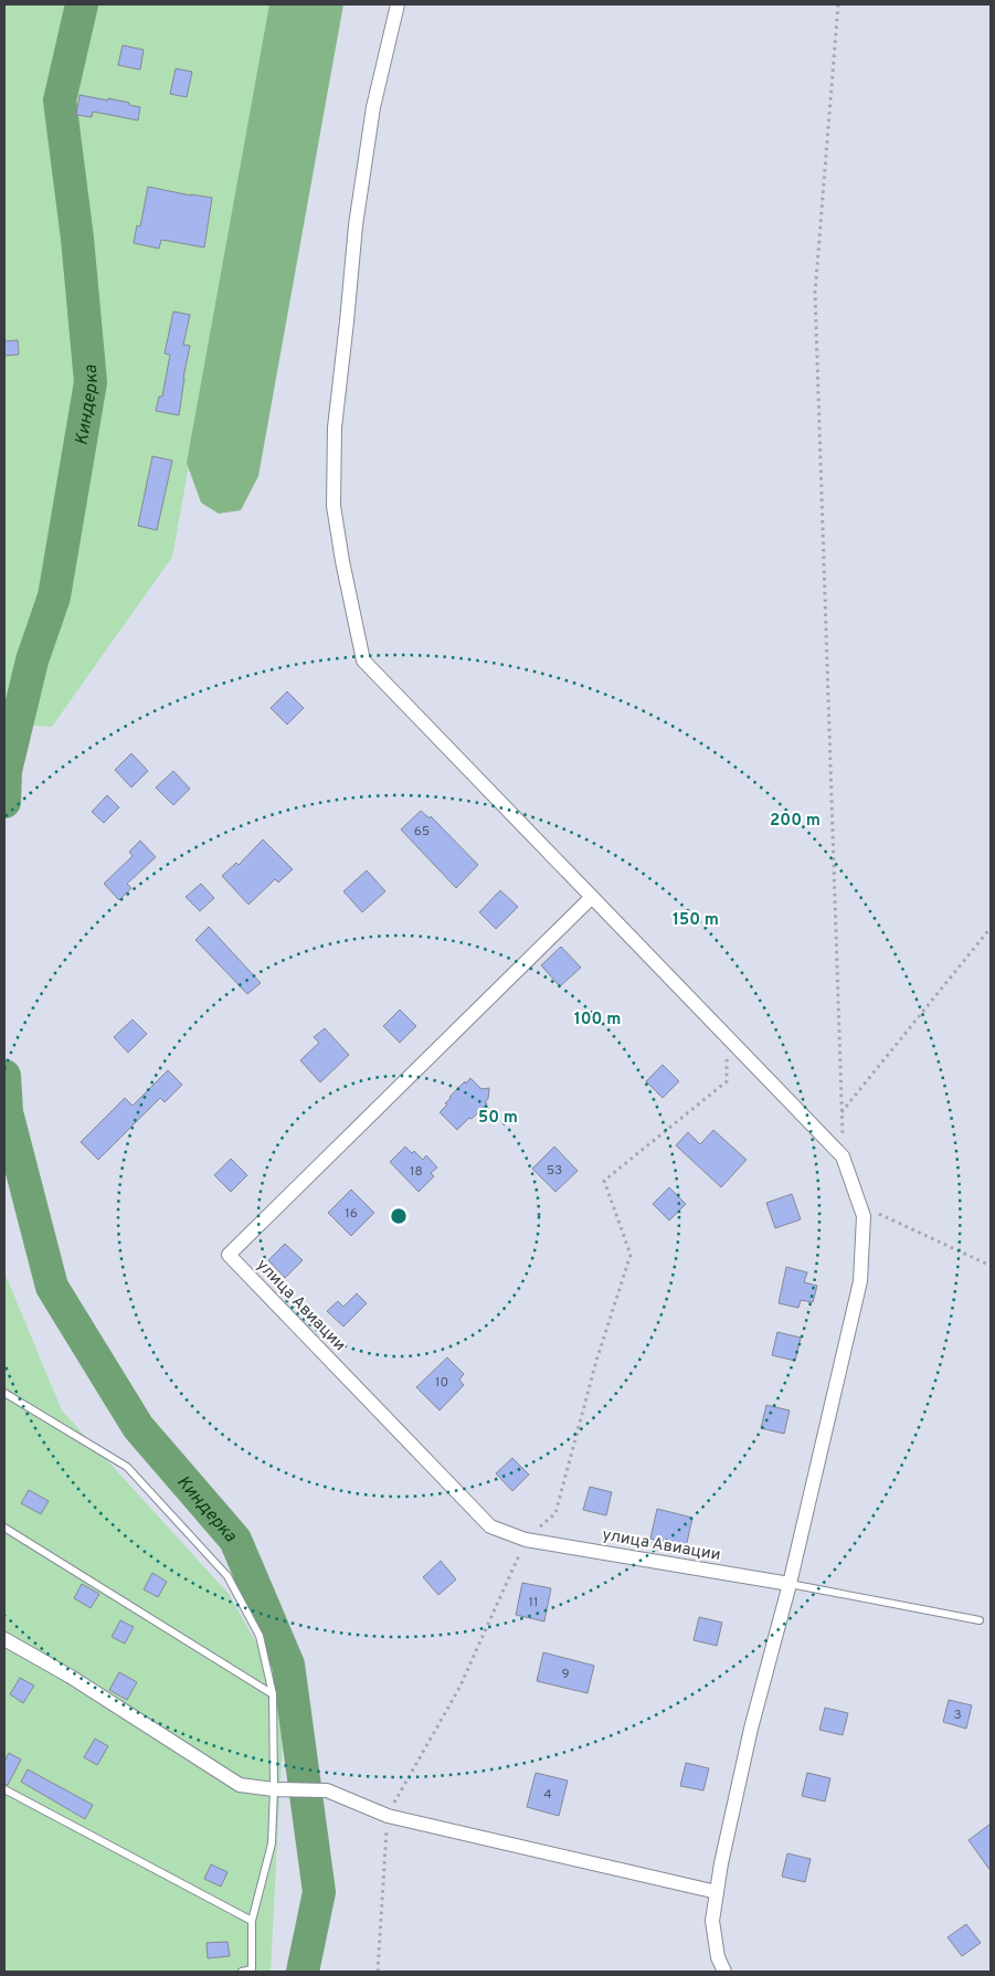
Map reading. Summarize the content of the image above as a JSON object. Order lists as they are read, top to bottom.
{
  "streets": {
    "street": ["улица Авиации"]
  },
  "water": ["Киндерка"],
  "house_numbers": [
    "65",
    "53",
    "18",
    "16",
    "10",
    "11",
    "9",
    "3",
    "4"
  ],
  "rings": [
    "200 m",
    "150 m",
    "100 m",
    "50 m"
  ]
}
